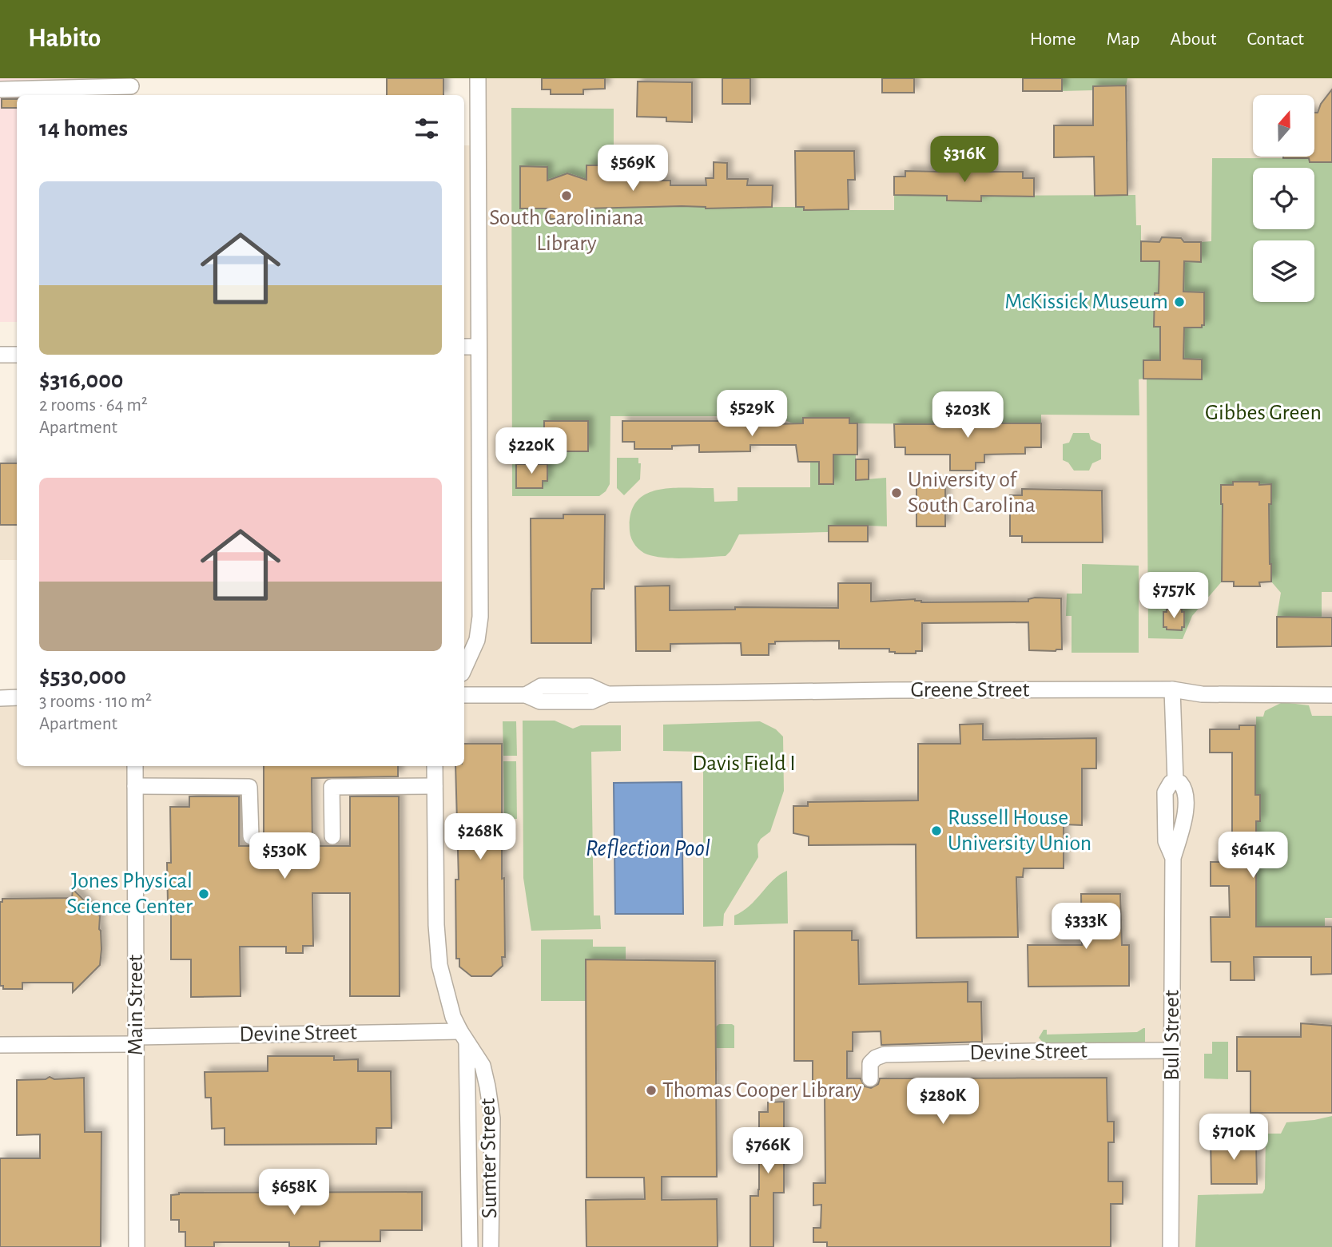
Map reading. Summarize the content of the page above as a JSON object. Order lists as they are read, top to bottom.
{
  "streets": {
    "street": [
      "Greene Street",
      "Main Street",
      "Devine Street",
      "Bull Street",
      "Sumter Street"
    ]
  },
  "crossings": [
    ["Greene Street", "Bull Street"],
    ["Main Street", "Devine Street"],
    ["Devine Street", "Bull Street"],
    ["Devine Street", "Sumter Street"]
  ],
  "water": ["Reflection Pool"],
  "parks": ["Gibbes Green", "Davis Field I"],
  "places": [
    "South Caroliniana Library",
    "McKissick Museum",
    "University of South Carolina",
    "Russell House University Union",
    "Jones Physical Science Center",
    "Thomas Cooper Library"
  ],
  "north": "top",
  "page": {
    "header": "Habito",
    "nav": [
      "Home",
      "Map",
      "About",
      "Contact"
    ],
    "heading": "14 homes",
    "price": [
      "$316K",
      "$569K",
      "$529K",
      "$203K",
      "$220K",
      "$757K",
      "$268K",
      "$614K",
      "$530K",
      "$333K",
      "$280K",
      "$710K",
      "$766K",
      "$658K"
    ],
    "list": [
      {
        "name": "$316,000",
        "note": "2 rooms · 64 m² · Apartment"
      },
      {
        "name": "$530,000",
        "note": "3 rooms · 110 m² · Apartment"
      }
    ]
  }
}
